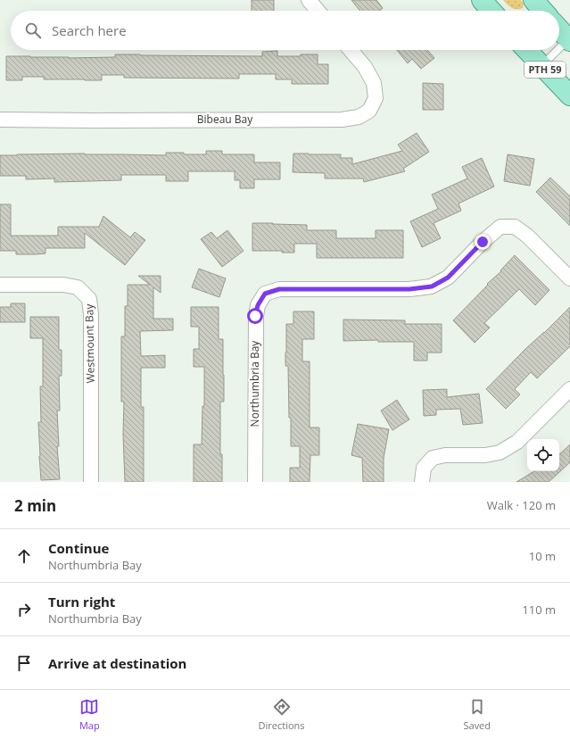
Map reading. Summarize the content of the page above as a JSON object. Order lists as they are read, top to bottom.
{
  "streets": {
    "main road": ["PTH 59"],
    "street": ["Bibeau Bay", "Westmount Bay", "Northumbria Bay"]
  },
  "page": {
    "search": "Search here",
    "heading": ["2 min", "Walk · 120 m"],
    "list": [
      ["Continue", "Northumbria Bay", "10 m"],
      ["Turn right", "Northumbria Bay", "110 m"],
      "Arrive at destination"
    ],
    "nav": ["Map", "Directions", "Saved"]
  }
}
